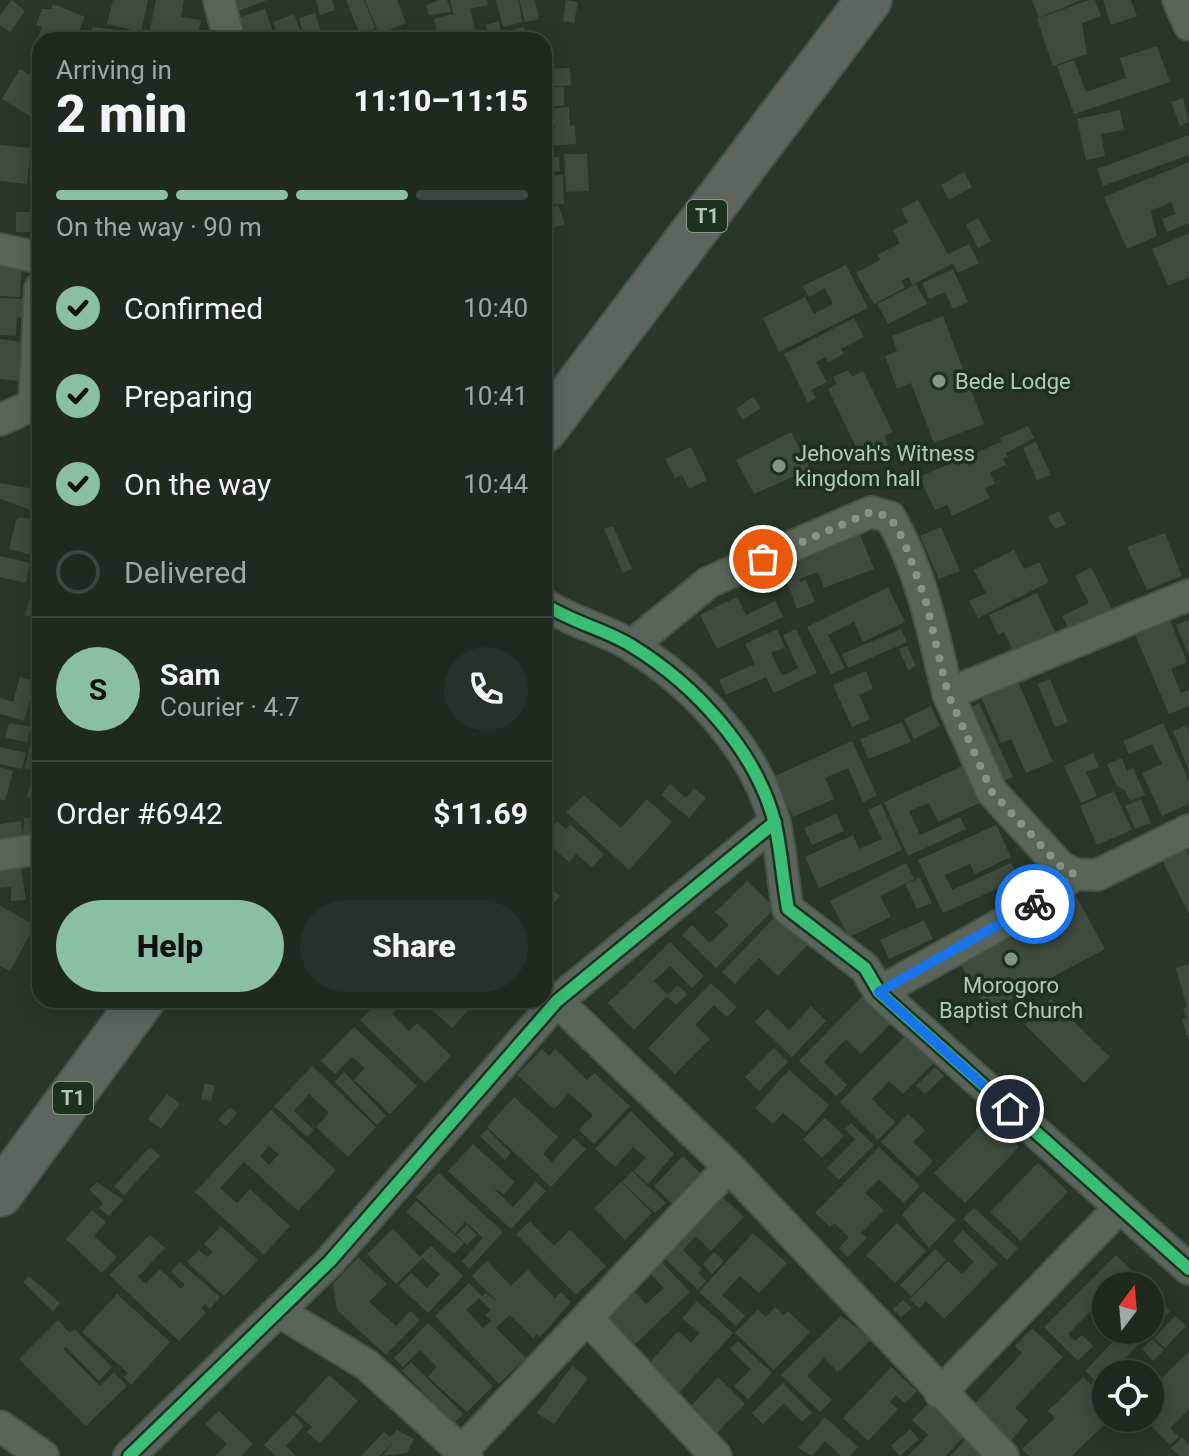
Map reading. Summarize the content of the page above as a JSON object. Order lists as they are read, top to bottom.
{
  "streets": {
    "highway": ["T1"]
  },
  "places": ["Bede Lodge", "Jehovah's Witness kingdom hall", "Morogoro Baptist Church"],
  "north": "top",
  "page": {
    "heading": ["2 min", "Arriving in", "11:10–11:15"],
    "panel": [
      "Sam",
      "Courier · 4.7",
      "Order #6942",
      "$11.69"
    ],
    "bar": "On the way · 90 m",
    "list": [
      ["Confirmed", "10:40"],
      ["Preparing", "10:41"],
      ["On the way", "10:44"],
      "Delivered"
    ],
    "round": "S",
    "buttons": ["Help", "Share"]
  }
}
